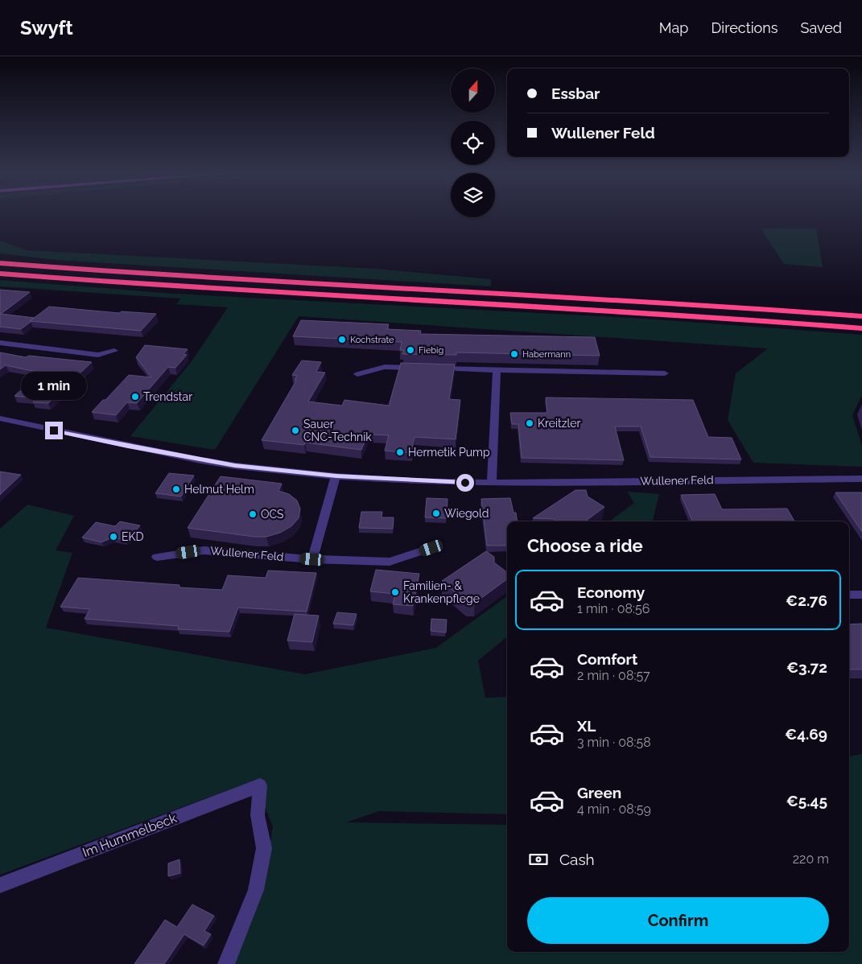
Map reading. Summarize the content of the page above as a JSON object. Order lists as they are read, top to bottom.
{
  "streets": {
    "street": ["Wullener Feld", "Im Hummelbeck"]
  },
  "places": [
    "Kochstrate",
    "Fiebig",
    "Habermann",
    "Trendstar",
    "Kreitzler",
    "Sauer CNC-Technik",
    "Hermetik Pump",
    "Helmut Helm",
    "Wiegold",
    "OCS",
    "EKD",
    "Familien- & Krankenpflege"
  ],
  "north": "top",
  "page": {
    "header": "Swyft",
    "nav": ["Map", "Directions", "Saved"],
    "banner": ["Essbar", "Wullener Feld"],
    "bubble": "1 min",
    "heading": "Choose a ride",
    "list": [
      {
        "name": "Economy",
        "note": "1 min · 08:56",
        "value": "€2.76"
      },
      {
        "name": "Comfort",
        "note": "2 min · 08:57",
        "value": "€3.72"
      },
      {
        "name": "XL",
        "note": "3 min · 08:58",
        "value": "€4.69"
      },
      {
        "name": "Green",
        "note": "4 min · 08:59",
        "value": "€5.45"
      }
    ],
    "pay": ["Cash", "220 m"],
    "buttons": "Confirm"
  }
}
